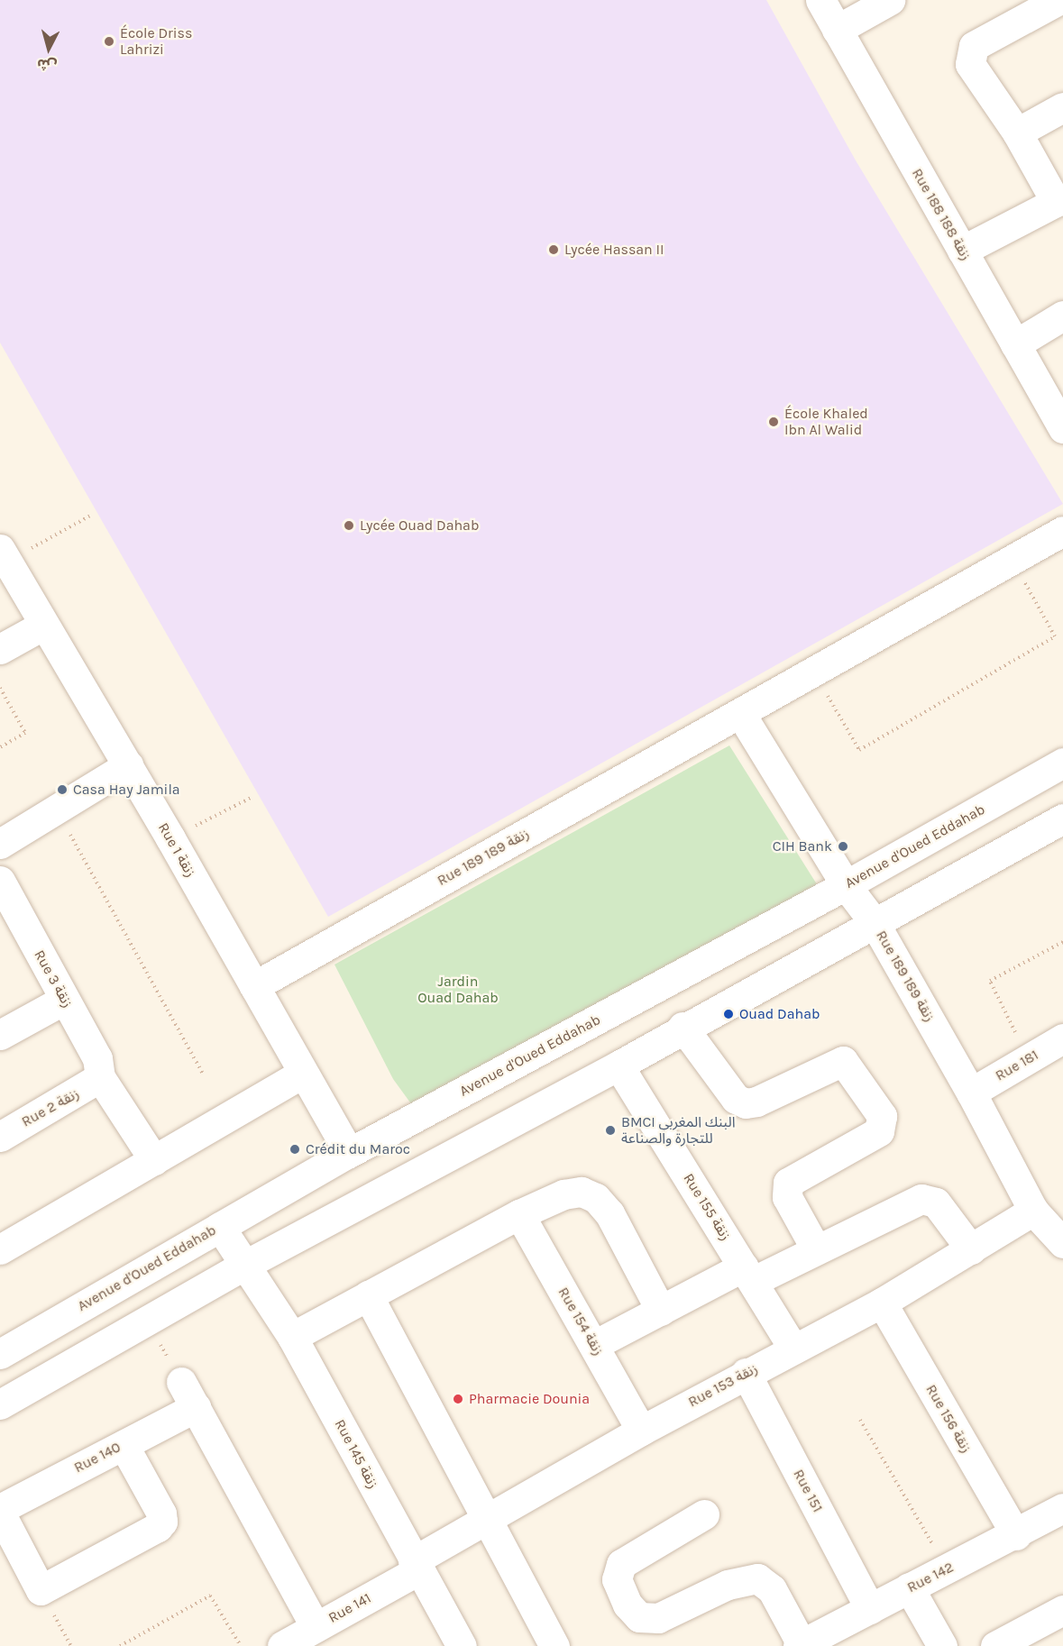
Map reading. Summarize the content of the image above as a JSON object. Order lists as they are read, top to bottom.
{
  "streets": {
    "street": [
      "Rue 188 زنقة 188",
      "Avenue d'Oued Eddahab",
      "Rue 1 زنقة",
      "Rue 189 زنقة 189",
      "Rue 3 زنقة",
      "Rue 181",
      "Rue 2 زنقة",
      "Rue 155 زنقة",
      "Rue 154 زنقة",
      "Rue 153 زنقة",
      "Rue 156 زنقة",
      "Rue 145 زنقة",
      "Rue 140",
      "Rue 151",
      "Rue 142",
      "Rue 141"
    ]
  },
  "crossings": [
    ["Avenue d'Oued Eddahab", "Rue 1 زنقة"],
    ["Avenue d'Oued Eddahab", "Rue 189 زنقة 189"],
    ["Avenue d'Oued Eddahab", "Rue 145 زنقة"],
    ["Rue 1 زنقة", "Rue 189 زنقة 189"],
    ["Rue 189 زنقة 189", "Rue 181"],
    ["Rue 189 زنقة 189", "Rue 153 زنقة"],
    ["Rue 3 زنقة", "Rue 2 زنقة"],
    ["Rue 155 زنقة", "Rue 153 زنقة"],
    ["Rue 154 زنقة", "Rue 153 زنقة"],
    ["Rue 153 زنقة", "Rue 156 زنقة"],
    ["Rue 153 زنقة", "Rue 145 زنقة"],
    ["Rue 153 زنقة", "Rue 151"],
    ["Rue 153 زنقة", "Rue 141"],
    ["Rue 156 زنقة", "Rue 142"],
    ["Rue 145 زنقة", "Rue 141"],
    ["Rue 151", "Rue 142"]
  ],
  "parks": ["Jardin Ouad Dahab"],
  "places": [
    "École Driss Lahrizi",
    "Lycée Hassan II",
    "École Khaled Ibn Al Walid",
    "Lycée Ouad Dahab",
    "Casa Hay Jamila",
    "CIH Bank",
    "Ouad Dahab",
    "BMCI البنك المغربي للتجارة والصناعة",
    "Crédit du Maroc",
    "Pharmacie Dounia"
  ],
  "north": "bottom"
}
